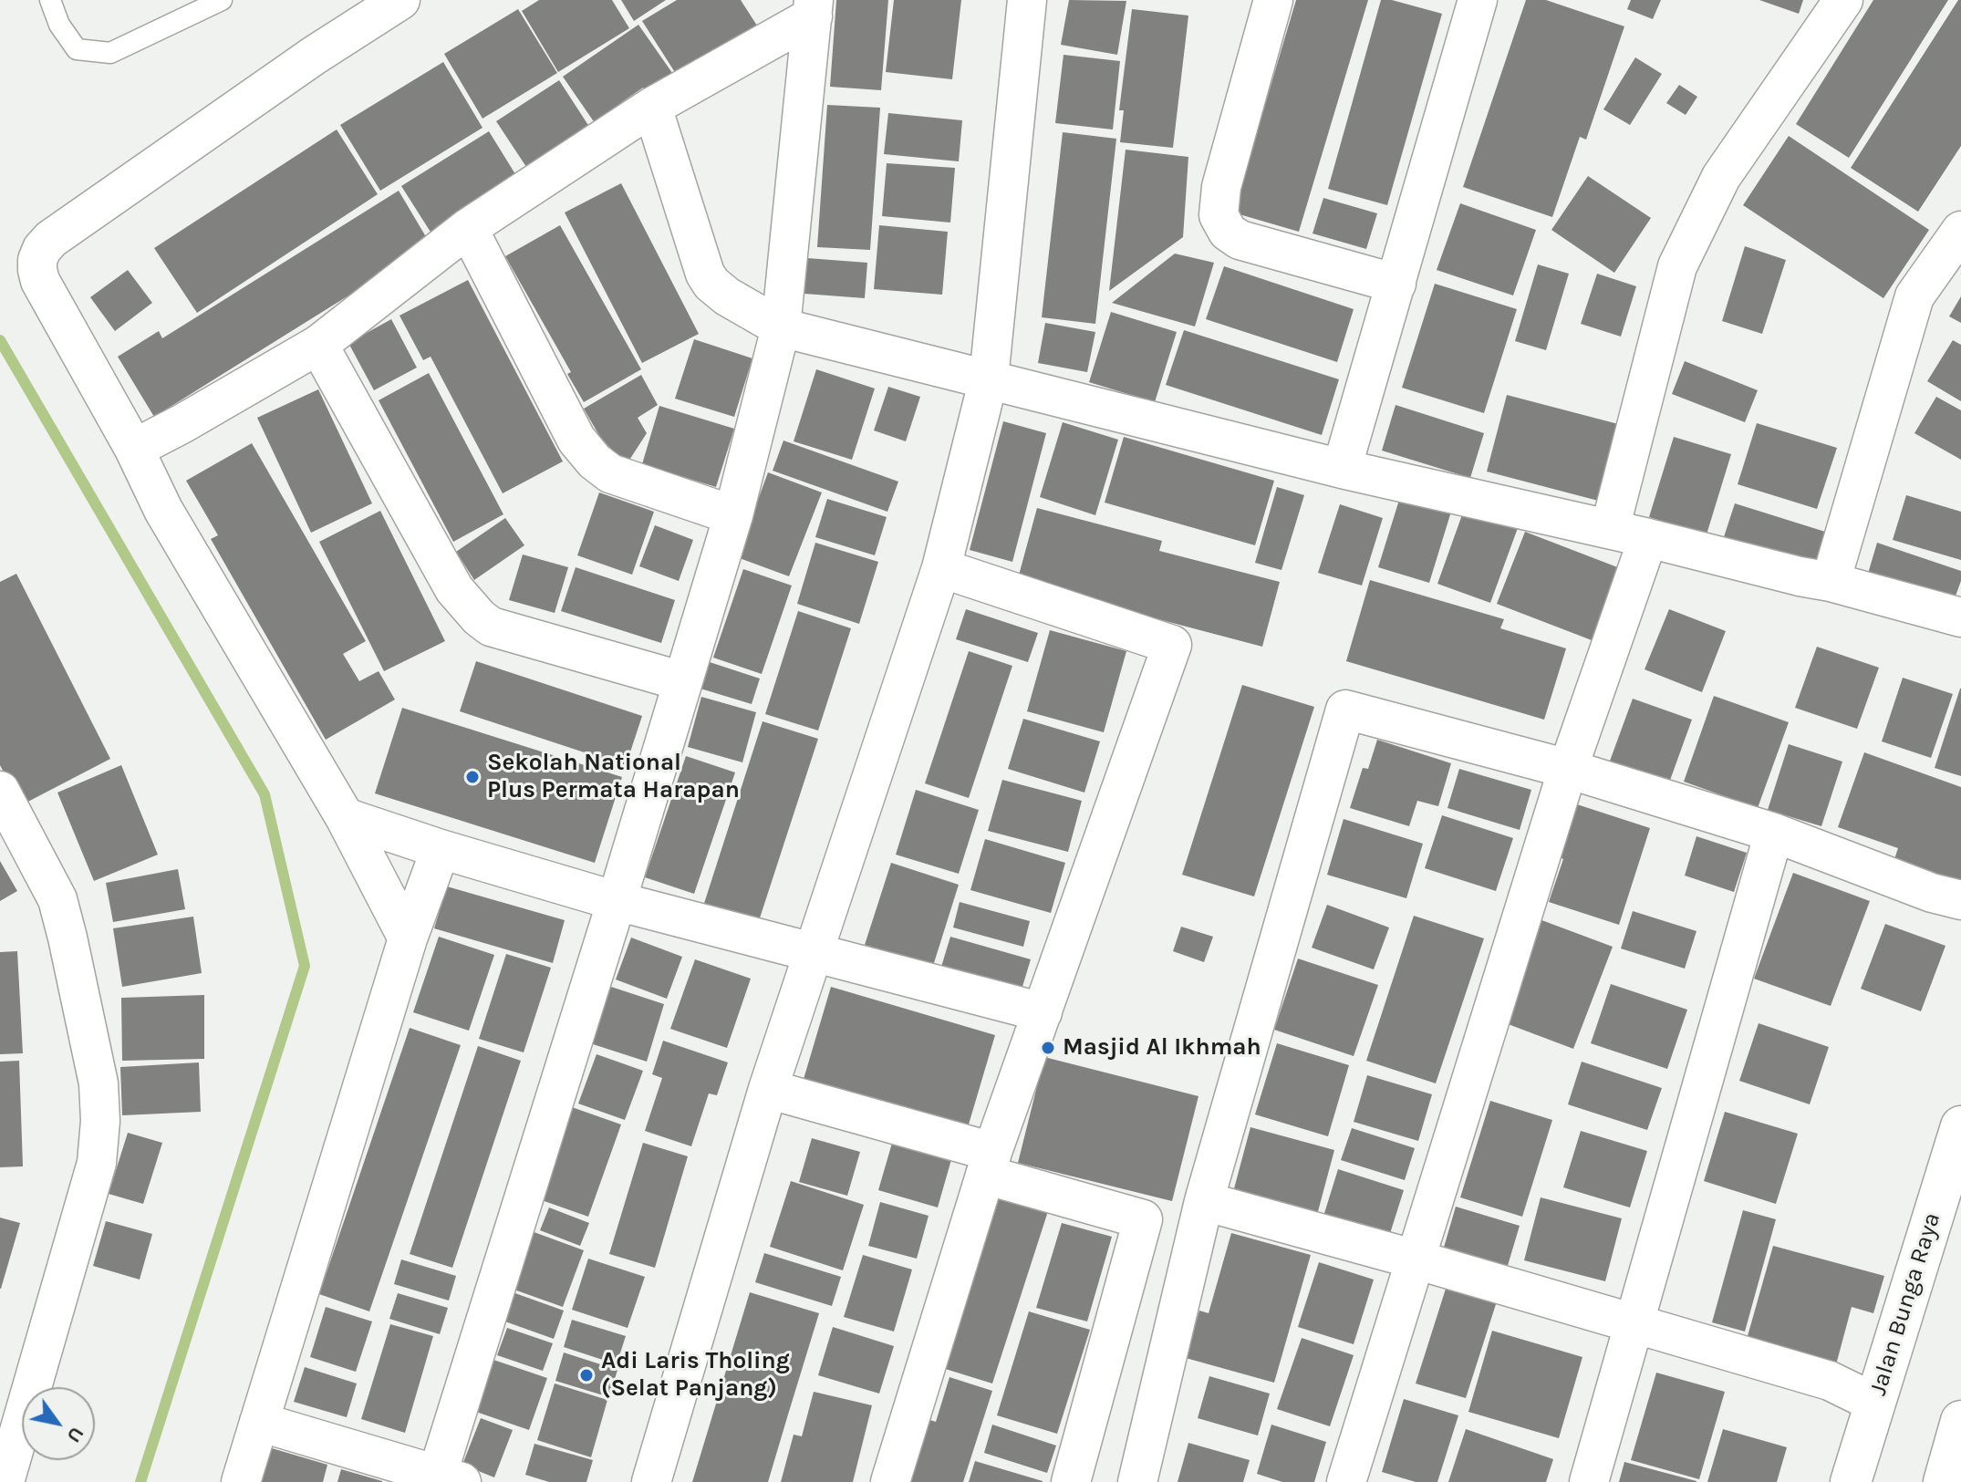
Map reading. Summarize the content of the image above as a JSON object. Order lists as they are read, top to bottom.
{
  "streets": {
    "main road": ["Jalan Bunga Raya"]
  },
  "places": ["Sekolah National Plus Permata Harapan", "Masjid Al Ikhmah", "Adi Laris Tholing (Selat Panjang)"],
  "north": "bottom right"
}
